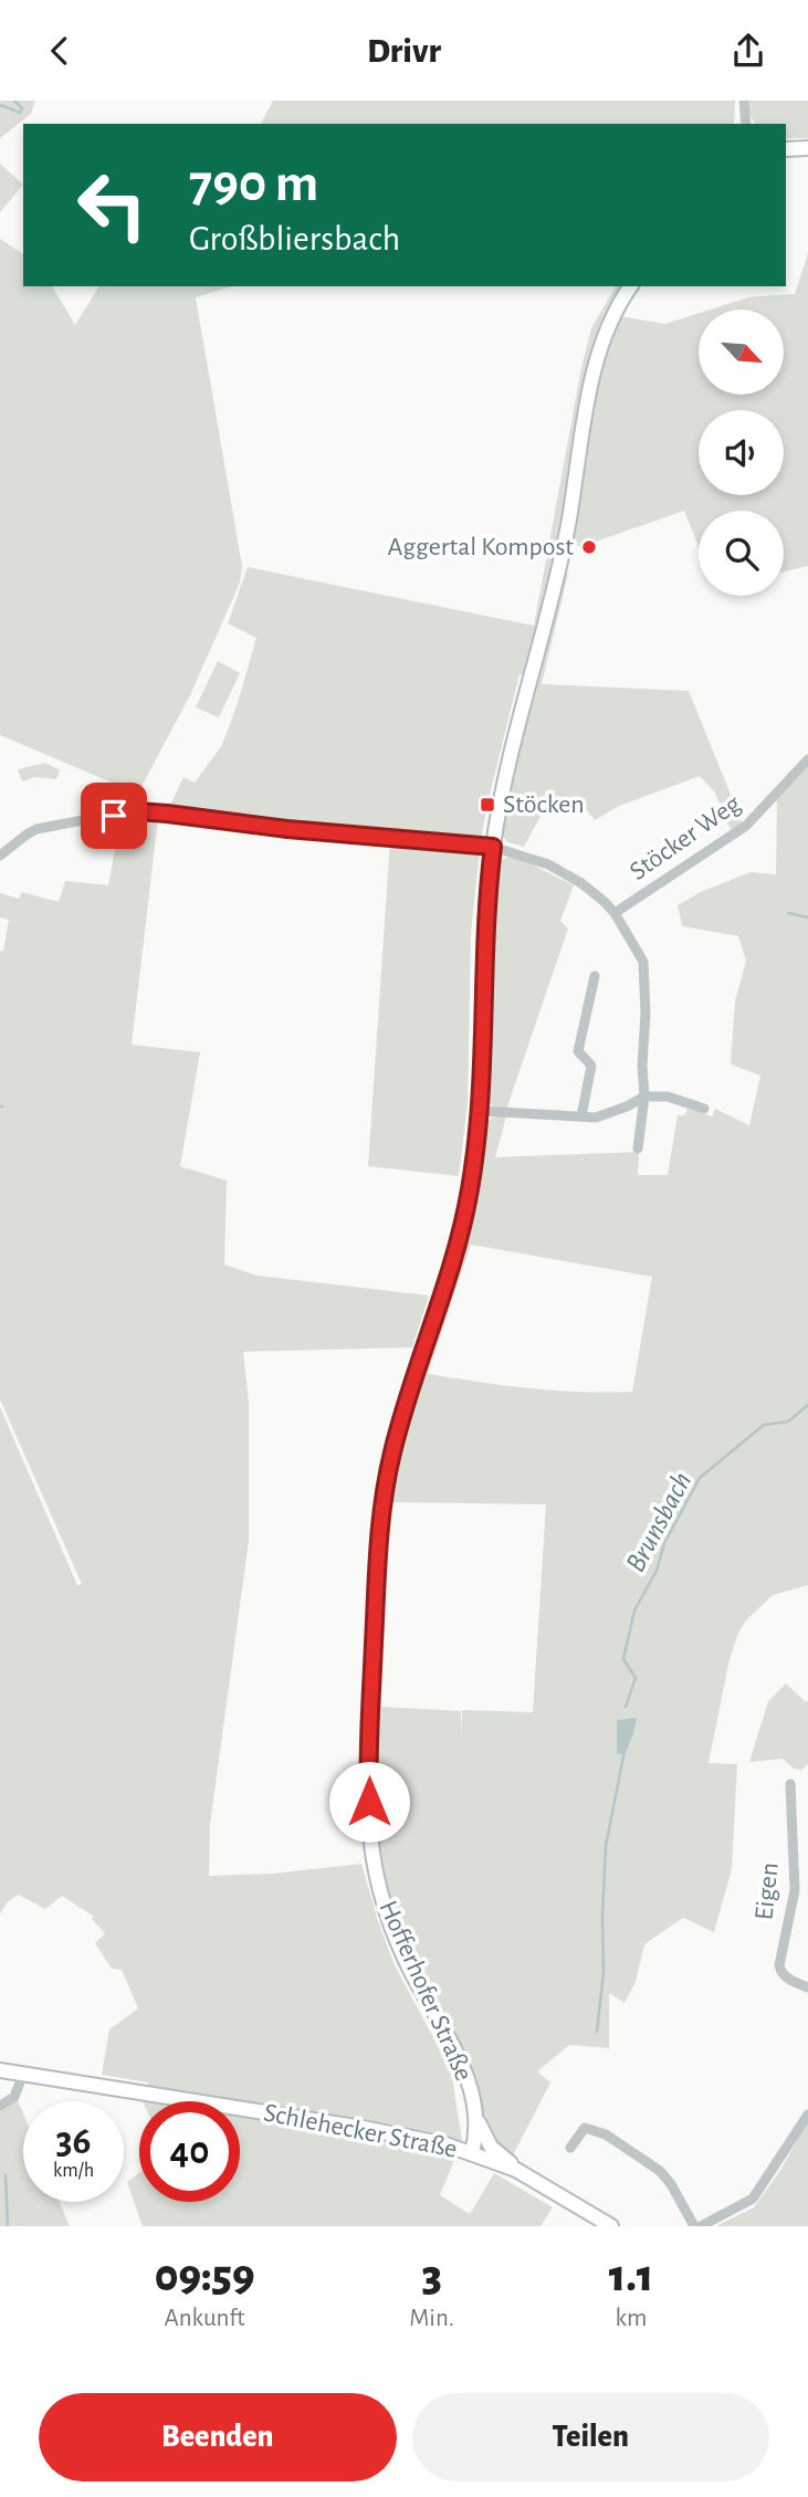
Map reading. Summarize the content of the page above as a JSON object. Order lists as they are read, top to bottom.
{
  "streets": {
    "street": [
      "Stöcker Weg",
      "Eigen",
      "Hofferhofer Straße",
      "Schlehecker Straße"
    ]
  },
  "crossings": [
    ["Hofferhofer Straße", "Schlehecker Straße"]
  ],
  "water": ["Brunsbach"],
  "places": {
    "other": ["Aggertal Kompost"],
    "transit": ["Stöcken"]
  },
  "north": "bottom right",
  "page": {
    "header": "Drivr",
    "turn": ["790 m", "Großbliersbach"],
    "speed": "36 km/h",
    "limit": "40",
    "eta": [
      "09:59",
      "Ankunft",
      "3",
      "Min.",
      "1.1",
      "km"
    ],
    "buttons": ["Beenden", "Teilen"]
  }
}
